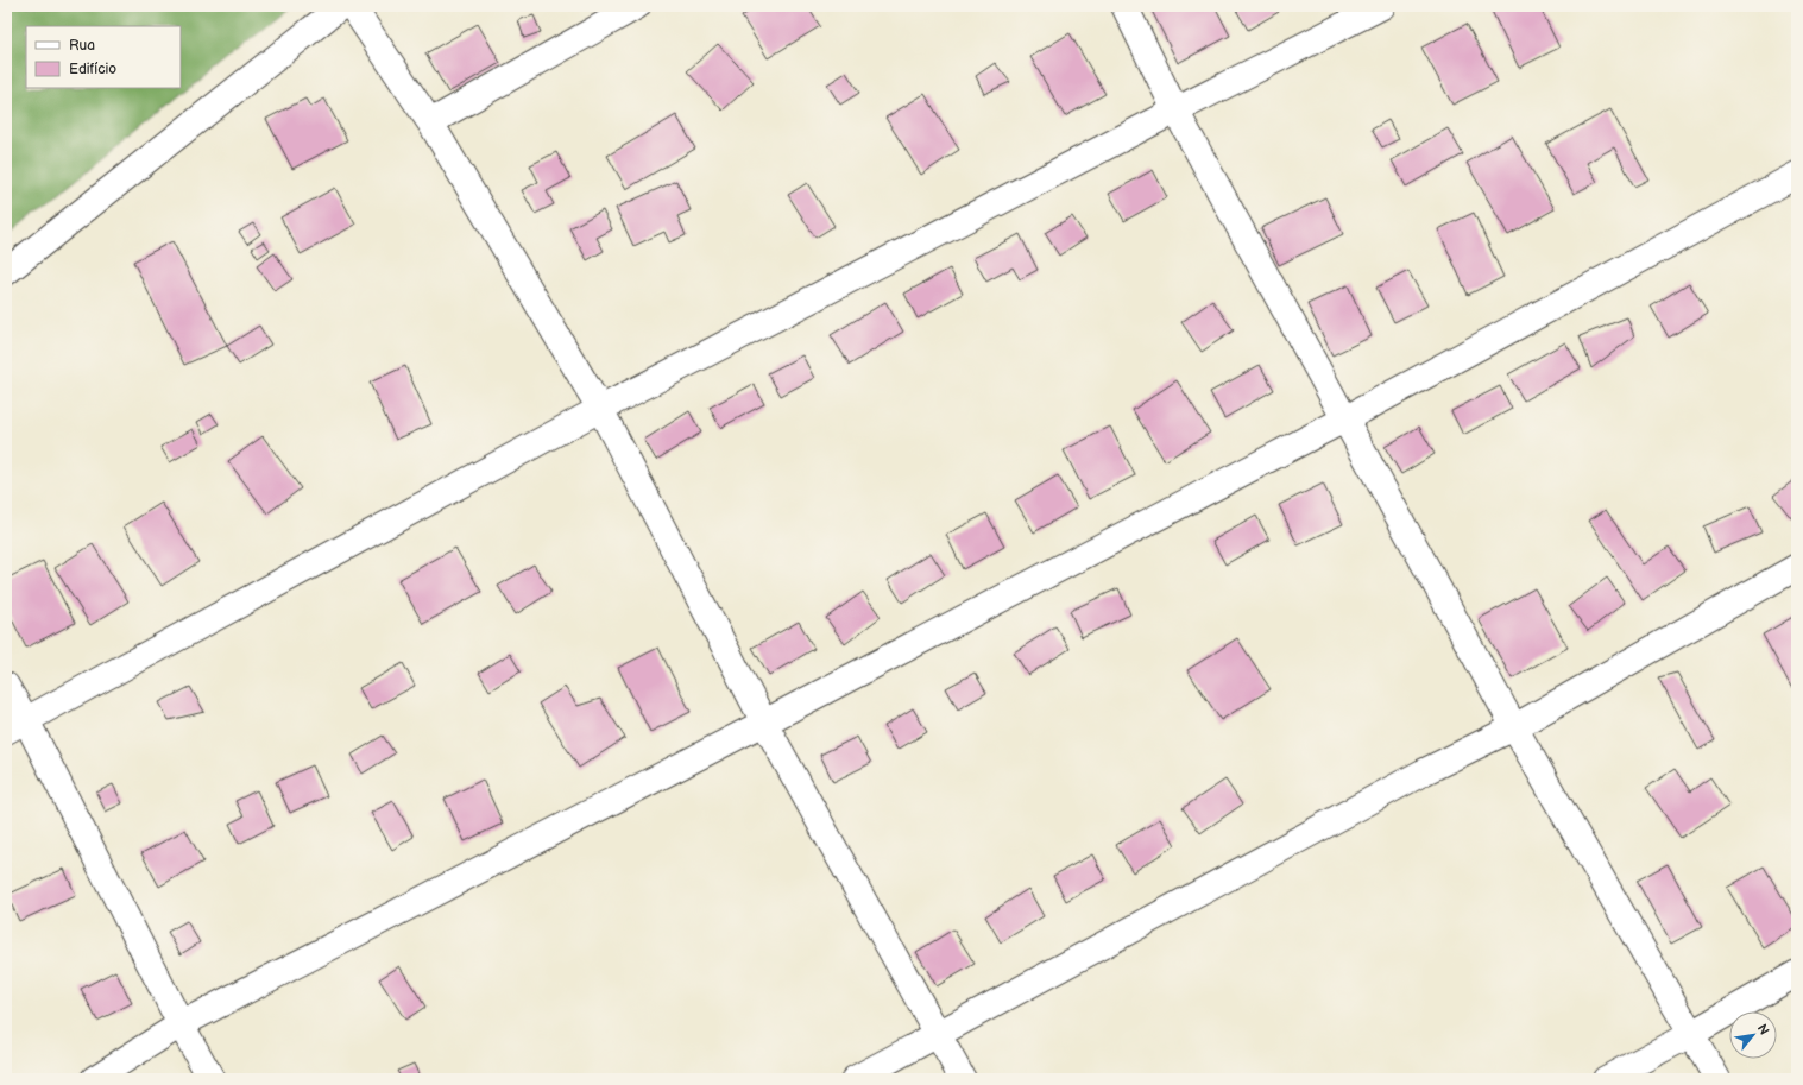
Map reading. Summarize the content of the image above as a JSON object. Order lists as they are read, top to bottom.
{
  "legend": ["Rua", "Edifício"],
  "north": "top right"
}
